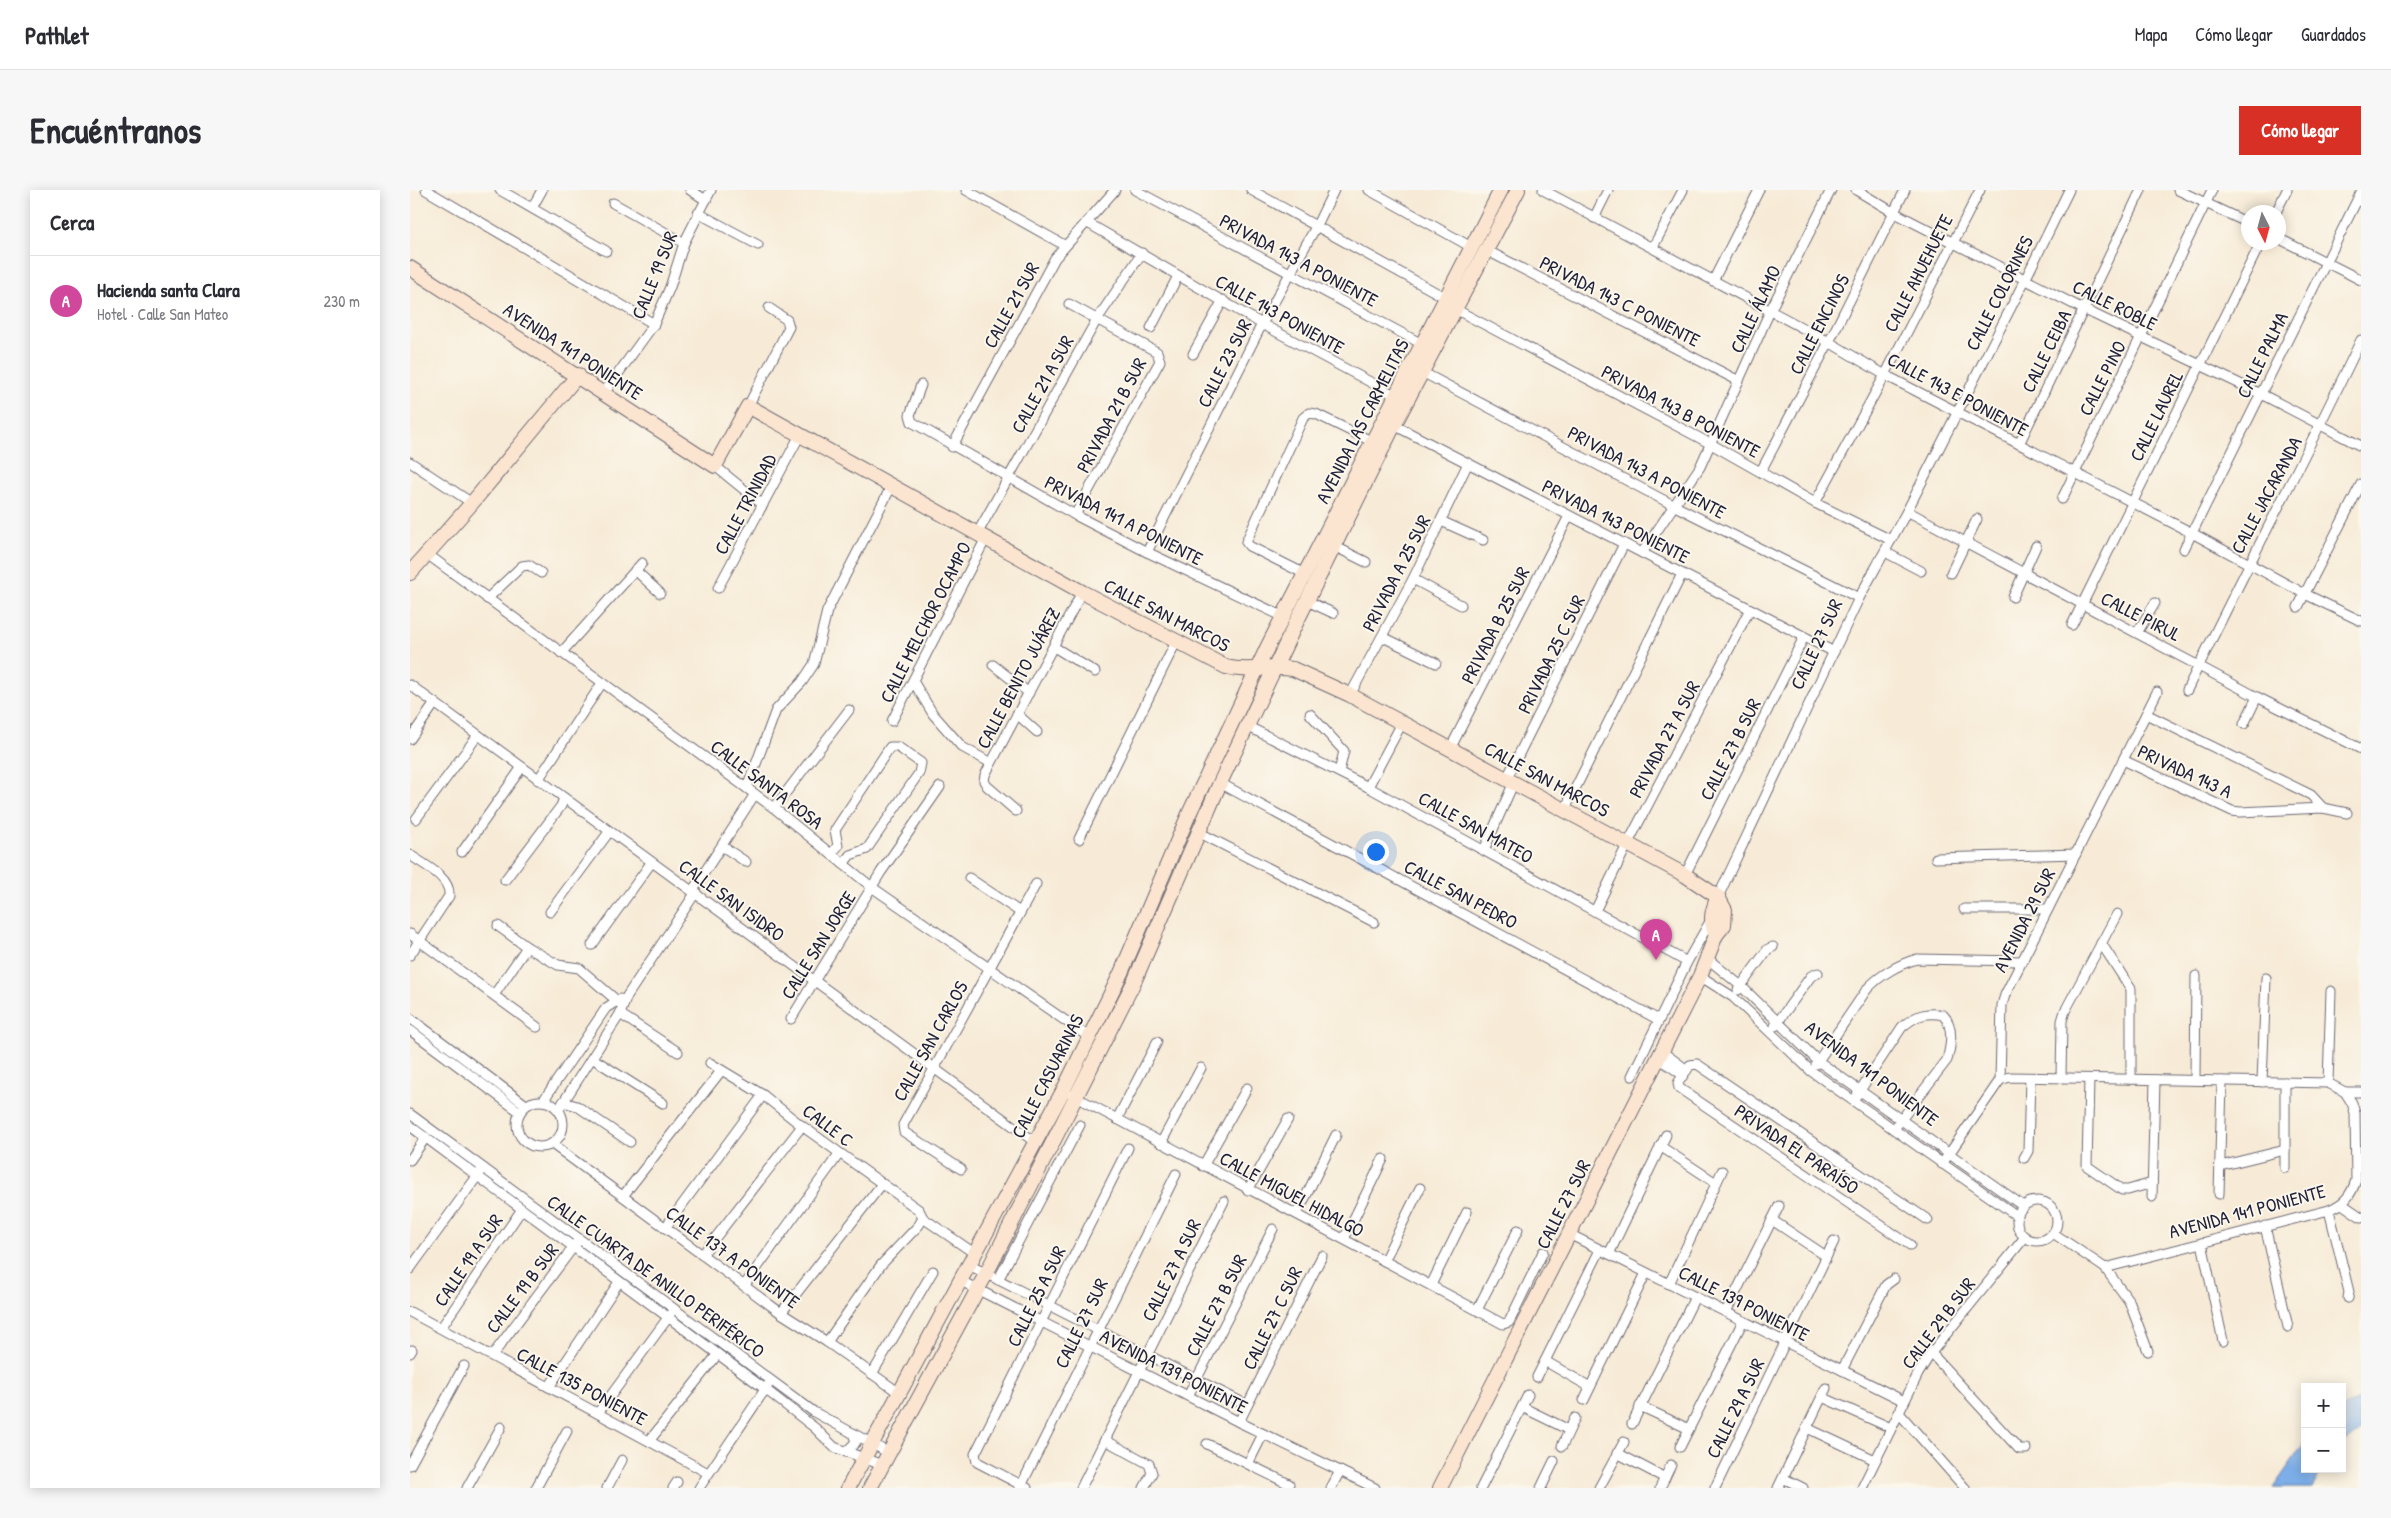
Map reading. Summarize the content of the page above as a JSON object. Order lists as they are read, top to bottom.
{
  "streets": {
    "main road": [
      "AVENIDA 141 PONIENTE",
      "AVENIDA LAS CARMELITAS",
      "CALLE SAN MARCOS",
      "CALLE 27 SUR",
      "CALLE CASUARINAS"
    ],
    "street": [
      "PRIVADA 143 A PONIENTE",
      "CALLE AHUEHUETE",
      "CALLE 19 SUR",
      "CALLE COLORINES",
      "PRIVADA 143 C PONIENTE",
      "CALLE 21 SUR",
      "CALLE ROBLE",
      "CALLE ÁLAMO",
      "CALLE 143 PONIENTE",
      "CALLE ENCINOS",
      "CALLE CEIBA",
      "CALLE PALMA",
      "CALLE 23 SUR",
      "CALLE PINO",
      "CALLE 21 A SUR",
      "CALLE 143 E PONIENTE",
      "PRIVADA 143 B PONIENTE",
      "PRIVADA 21 B SUR",
      "CALLE LAUREL",
      "CALLE JACARANDA",
      "CALLE TRINIDAD",
      "PRIVADA 141 A PONIENTE",
      "PRIVADA 143 PONIENTE",
      "PRIVADA A 25 SUR",
      "CALLE PIRUL",
      "CALLE MELCHOR OCAMPO",
      "PRIVADA B 25 SUR",
      "PRIVADA 25 C SUR",
      "CALLE BENITO JUÁREZ",
      "PRIVADA 27 A SUR",
      "CALLE 27 B SUR",
      "PRIVADA 143 A",
      "CALLE SANTA ROSA",
      "CALLE SAN MATEO",
      "CALLE SAN PEDRO",
      "CALLE SAN ISIDRO",
      "AVENIDA 29 SUR",
      "CALLE SAN JORGE",
      "CALLE SAN CARLOS",
      "CALLE C",
      "PRIVADA EL PARAÍSO",
      "CALLE MIGUEL HIDALGO",
      "CALLE 137 A PONIENTE",
      "CALLE 19 A SUR",
      "CALLE 27 A SUR",
      "CALLE CUARTA DE ANILLO PERIFÉRICO",
      "CALLE 19 B SUR",
      "CALLE 25 A SUR",
      "CALLE 139 PONIENTE",
      "CALLE 27 C SUR",
      "CALLE 29 B SUR",
      "AVENIDA 139 PONIENTE",
      "CALLE 135 PONIENTE",
      "CALLE 29 A SUR"
    ]
  },
  "crossings": [
    ["PRIVADA 143 A PONIENTE", "CALLE ÁLAMO"],
    ["PRIVADA 143 A PONIENTE", "CALLE 23 SUR"],
    ["PRIVADA 143 A PONIENTE", "AVENIDA LAS CARMELITAS"],
    ["PRIVADA 143 A PONIENTE", "CALLE 27 SUR"],
    ["CALLE AHUEHUETE", "CALLE ROBLE"],
    ["CALLE AHUEHUETE", "CALLE 143 E PONIENTE"],
    ["CALLE AHUEHUETE", "PRIVADA 143 B PONIENTE"],
    ["CALLE 19 SUR", "AVENIDA 141 PONIENTE"],
    ["CALLE COLORINES", "CALLE ROBLE"],
    ["CALLE COLORINES", "CALLE 143 E PONIENTE"],
    ["CALLE COLORINES", "CALLE 27 SUR"],
    ["PRIVADA 143 C PONIENTE", "CALLE ÁLAMO"],
    ["PRIVADA 143 C PONIENTE", "AVENIDA LAS CARMELITAS"],
    ["CALLE 21 SUR", "CALLE 143 PONIENTE"],
    ["CALLE 21 SUR", "PRIVADA 141 A PONIENTE"],
    ["CALLE ROBLE", "CALLE ENCINOS"],
    ["CALLE ROBLE", "CALLE CEIBA"],
    ["CALLE ROBLE", "CALLE PALMA"],
    ["CALLE ROBLE", "CALLE PINO"],
    ["CALLE ROBLE", "CALLE LAUREL"],
    ["CALLE ROBLE", "CALLE JACARANDA"],
    ["CALLE ÁLAMO", "CALLE 143 E PONIENTE"],
    ["CALLE ÁLAMO", "PRIVADA 143 B PONIENTE"],
    ["CALLE ÁLAMO", "PRIVADA 143 PONIENTE"],
    ["CALLE 143 PONIENTE", "CALLE 23 SUR"],
    ["CALLE 143 PONIENTE", "CALLE 21 A SUR"],
    ["CALLE 143 PONIENTE", "AVENIDA LAS CARMELITAS"],
    ["CALLE ENCINOS", "CALLE 143 E PONIENTE"],
    ["CALLE ENCINOS", "PRIVADA 143 B PONIENTE"],
    ["AVENIDA 141 PONIENTE", "CALLE 27 SUR"],
    ["AVENIDA 141 PONIENTE", "CALLE 29 B SUR"],
    ["CALLE CEIBA", "CALLE 143 E PONIENTE"],
    ["CALLE PALMA", "CALLE 143 E PONIENTE"],
    ["CALLE 23 SUR", "PRIVADA 143 B PONIENTE"],
    ["CALLE 23 SUR", "PRIVADA 141 A PONIENTE"],
    ["CALLE PINO", "CALLE 143 E PONIENTE"],
    ["CALLE 21 A SUR", "PRIVADA 21 B SUR"],
    ["CALLE 21 A SUR", "PRIVADA 141 A PONIENTE"],
    ["CALLE 21 A SUR", "CALLE SAN MARCOS"],
    ["CALLE 21 A SUR", "CALLE MELCHOR OCAMPO"],
    ["CALLE 143 E PONIENTE", "CALLE LAUREL"],
    ["CALLE 143 E PONIENTE", "CALLE JACARANDA"],
    ["CALLE 143 E PONIENTE", "CALLE 27 SUR"],
    ["PRIVADA 143 B PONIENTE", "AVENIDA LAS CARMELITAS"],
    ["PRIVADA 143 B PONIENTE", "CALLE 27 SUR"],
    ["PRIVADA 21 B SUR", "PRIVADA 141 A PONIENTE"],
    ["CALLE LAUREL", "CALLE PIRUL"],
    ["AVENIDA LAS CARMELITAS", "PRIVADA 141 A PONIENTE"],
    ["AVENIDA LAS CARMELITAS", "PRIVADA 143 PONIENTE"],
    ["AVENIDA LAS CARMELITAS", "CALLE SAN MARCOS"],
    ["AVENIDA LAS CARMELITAS", "CALLE CASUARINAS"],
    ["CALLE JACARANDA", "CALLE PIRUL"],
    ["CALLE TRINIDAD", "CALLE SAN MARCOS"],
    ["PRIVADA 143 PONIENTE", "PRIVADA A 25 SUR"],
    ["PRIVADA 143 PONIENTE", "PRIVADA B 25 SUR"],
    ["PRIVADA 143 PONIENTE", "CALLE 27 SUR"],
    ["PRIVADA 143 PONIENTE", "PRIVADA 25 C SUR"],
    ["PRIVADA 143 PONIENTE", "PRIVADA 27 A SUR"],
    ["PRIVADA 143 PONIENTE", "CALLE 27 B SUR"],
    ["PRIVADA A 25 SUR", "CALLE SAN MARCOS"],
    ["CALLE SAN MARCOS", "CALLE MELCHOR OCAMPO"],
    ["CALLE SAN MARCOS", "PRIVADA B 25 SUR"],
    ["CALLE SAN MARCOS", "CALLE 27 SUR"],
    ["CALLE SAN MARCOS", "PRIVADA 25 C SUR"],
    ["CALLE SAN MARCOS", "CALLE BENITO JUÁREZ"],
    ["CALLE SAN MARCOS", "PRIVADA 27 A SUR"],
    ["CALLE SAN MARCOS", "CALLE 27 B SUR"],
    ["CALLE SAN MARCOS", "CALLE CASUARINAS"],
    ["CALLE PIRUL", "CALLE 27 SUR"],
    ["CALLE 27 SUR", "CALLE 25 A SUR"],
    ["CALLE 27 SUR", "CALLE 139 PONIENTE"],
    ["CALLE 27 SUR", "AVENIDA 139 PONIENTE"],
    ["PRIVADA 25 C SUR", "CALLE SAN MATEO"],
    ["PRIVADA 27 A SUR", "CALLE SAN MATEO"],
    ["CALLE 27 B SUR", "AVENIDA 139 PONIENTE"],
    ["PRIVADA 143 A", "AVENIDA 29 SUR"],
    ["CALLE SANTA ROSA", "CALLE SAN JORGE"],
    ["CALLE SANTA ROSA", "CALLE SAN CARLOS"],
    ["CALLE SANTA ROSA", "CALLE CASUARINAS"],
    ["CALLE SAN MATEO", "CALLE CASUARINAS"],
    ["CALLE SAN PEDRO", "CALLE CASUARINAS"],
    ["CALLE SAN ISIDRO", "CALLE SAN JORGE"],
    ["CALLE SAN ISIDRO", "CALLE SAN CARLOS"],
    ["CALLE SAN ISIDRO", "CALLE CASUARINAS"],
    ["CALLE CASUARINAS", "CALLE C"],
    ["CALLE CASUARINAS", "CALLE MIGUEL HIDALGO"],
    ["CALLE CASUARINAS", "CALLE 137 A PONIENTE"],
    ["CALLE CASUARINAS", "CALLE CUARTA DE ANILLO PERIFÉRICO"],
    ["CALLE CASUARINAS", "AVENIDA 139 PONIENTE"],
    ["CALLE C", "AVENIDA 139 PONIENTE"],
    ["CALLE 19 A SUR", "CALLE CUARTA DE ANILLO PERIFÉRICO"],
    ["CALLE 19 A SUR", "CALLE 135 PONIENTE"],
    ["CALLE 27 A SUR", "AVENIDA 139 PONIENTE"],
    ["CALLE CUARTA DE ANILLO PERIFÉRICO", "CALLE 19 B SUR"],
    ["CALLE 19 B SUR", "CALLE 135 PONIENTE"],
    ["CALLE 25 A SUR", "AVENIDA 139 PONIENTE"],
    ["CALLE 139 PONIENTE", "CALLE 29 B SUR"],
    ["CALLE 139 PONIENTE", "CALLE 29 A SUR"],
    ["CALLE 27 C SUR", "AVENIDA 139 PONIENTE"]
  ],
  "north": "bottom",
  "page": {
    "header": "Pathlet",
    "nav": ["Mapa", "Cómo llegar", "Guardados"],
    "buttons": "Cómo llegar",
    "title": "Encuéntranos",
    "heading": "Cerca",
    "list": [
      {
        "mark": "A",
        "name": "Hacienda santa Clara",
        "note": "Hotel · Calle San Mateo",
        "value": "230 m"
      }
    ],
    "pins": "A",
    "map_buttons": ["+", "−"]
  }
}
